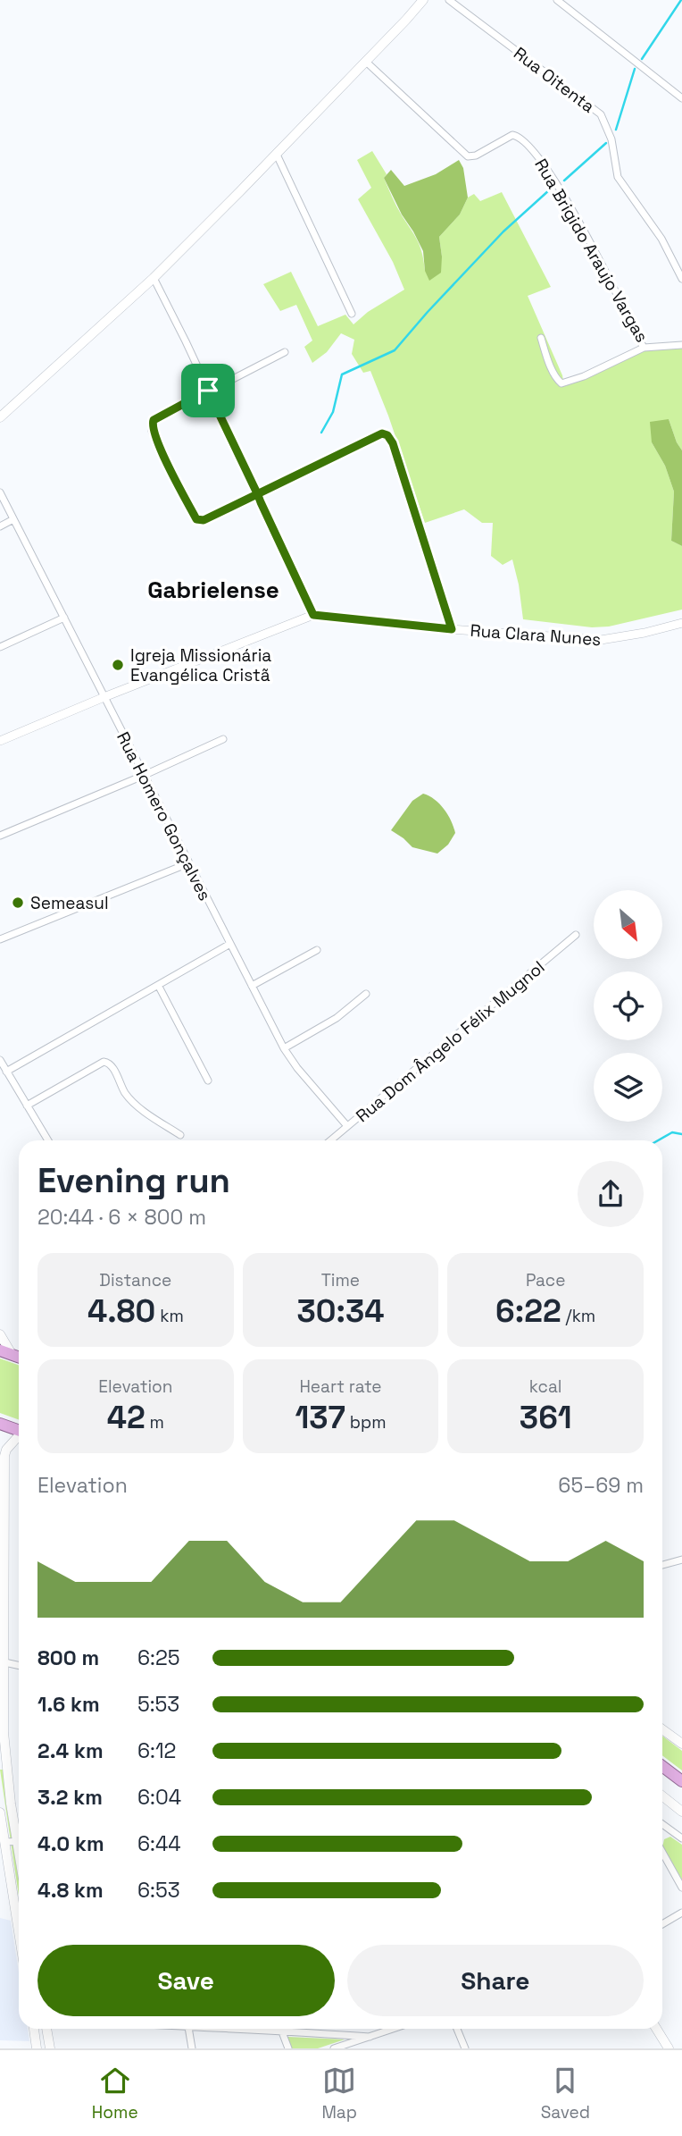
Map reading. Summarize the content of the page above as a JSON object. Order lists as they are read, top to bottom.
{
  "streets": {
    "street": [
      "Rua Oitenta",
      "Rua Brigido Araujo Vargas",
      "Rua Clara Nunes",
      "Rua Homero Gonçalves",
      "Rua Dom Ângelo Félix Mugnol"
    ]
  },
  "crossings": [
    ["Rua Clara Nunes", "Rua Homero Gonçalves"],
    ["Rua Homero Gonçalves", "Rua Dom Ângelo Félix Mugnol"]
  ],
  "districts": ["Gabrielense"],
  "places": ["Igreja Missionária Evangélica Cristã", "Semeasul"],
  "north": "bottom right",
  "page": {
    "heading": ["Evening run", "20:44 · 6 × 800 m"],
    "stats": [
      ["Distance", "4.80 km"],
      ["Time", "30:34"],
      ["Pace", "6:22 /km"],
      ["Elevation", "42 m"],
      ["Heart rate", "137 bpm"],
      ["kcal", "361"]
    ],
    "chart": ["Elevation", "65–69 m"],
    "list": [
      {
        "name": "800 m",
        "note": "6:25"
      },
      {
        "name": "1.6 km",
        "note": "5:53"
      },
      {
        "name": "2.4 km",
        "note": "6:12"
      },
      {
        "name": "3.2 km",
        "note": "6:04"
      },
      {
        "name": "4.0 km",
        "note": "6:44"
      },
      {
        "name": "4.8 km",
        "note": "6:53"
      }
    ],
    "buttons": ["Save", "Share"],
    "tabs": ["Home", "Map", "Saved"]
  }
}
